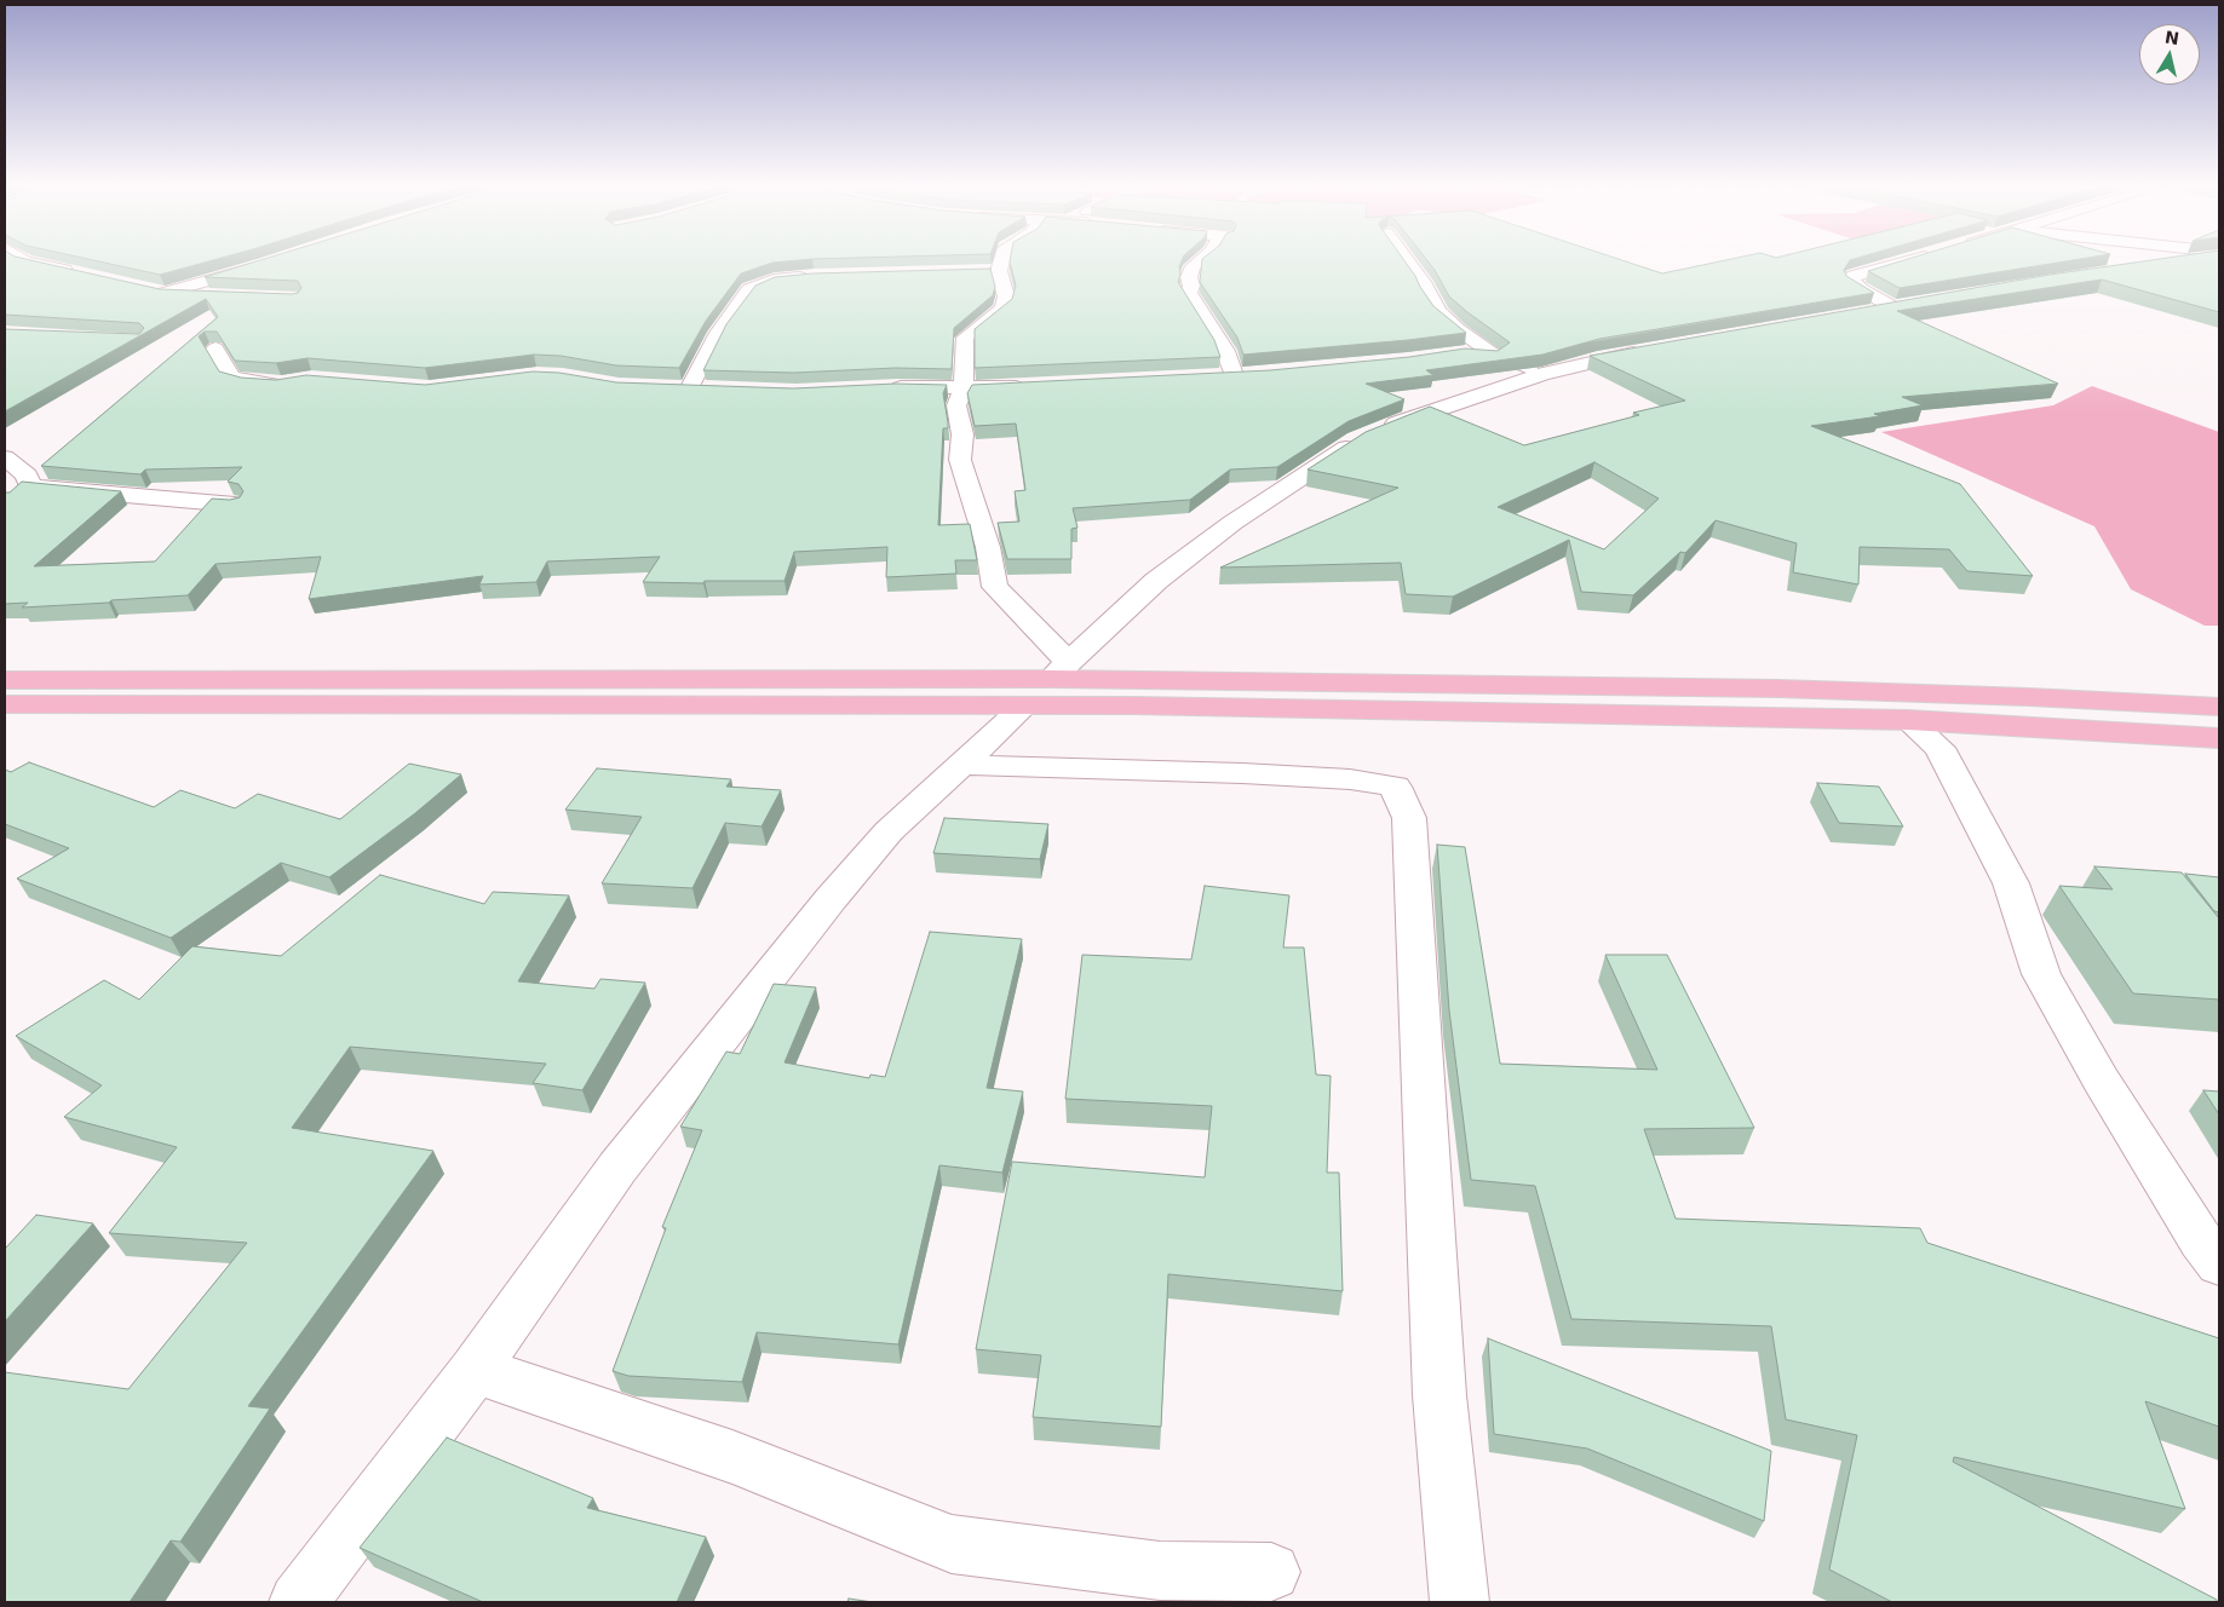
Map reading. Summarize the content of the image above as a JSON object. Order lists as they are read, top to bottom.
{
  "north": "top"
}
